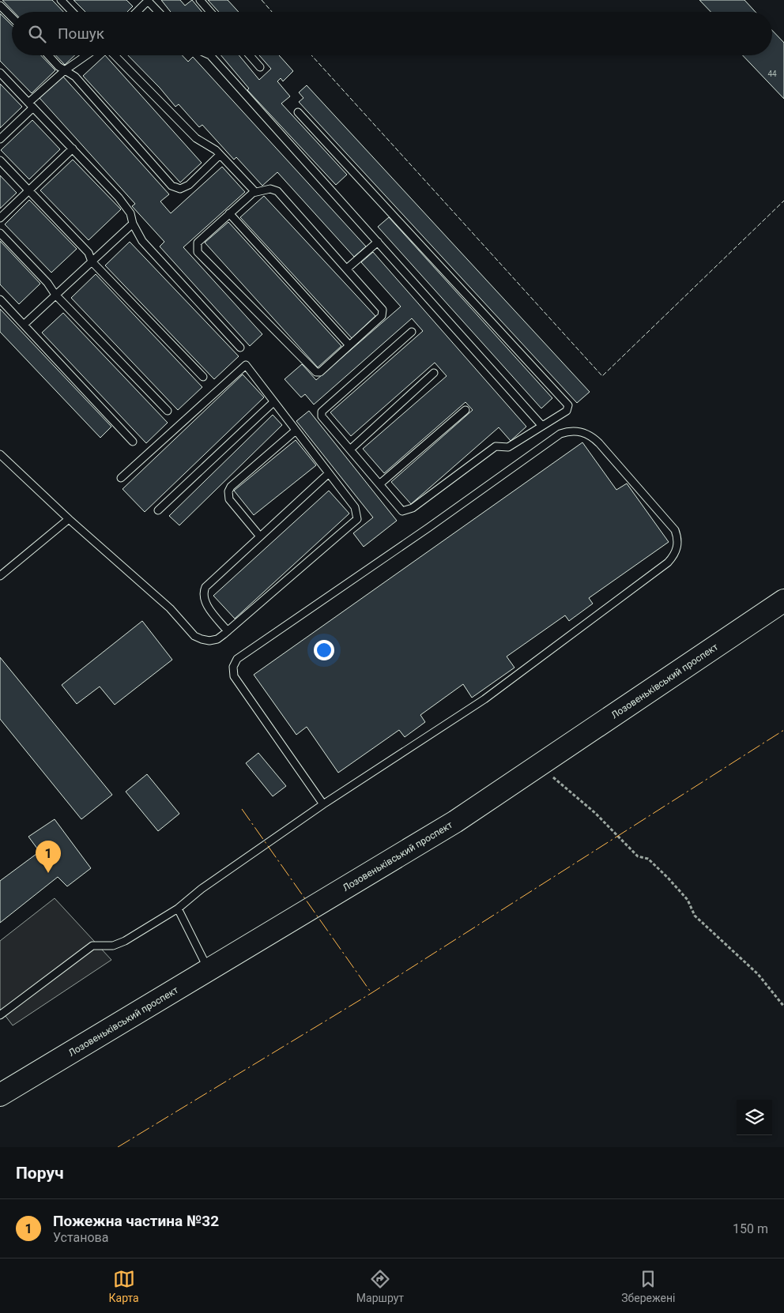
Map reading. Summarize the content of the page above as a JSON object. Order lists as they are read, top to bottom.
{
  "streets": {
    "highway": ["Лозовеньківський проспект"]
  },
  "house_numbers": ["44"],
  "page": {
    "search": "Пошук",
    "pins": "1",
    "heading": "Поруч",
    "list": [
      {
        "mark": "1",
        "name": "Пожежна частина №32",
        "note": "Установа",
        "value": "150 m"
      }
    ],
    "nav": ["Карта", "Маршрут", "Збережені"]
  }
}
